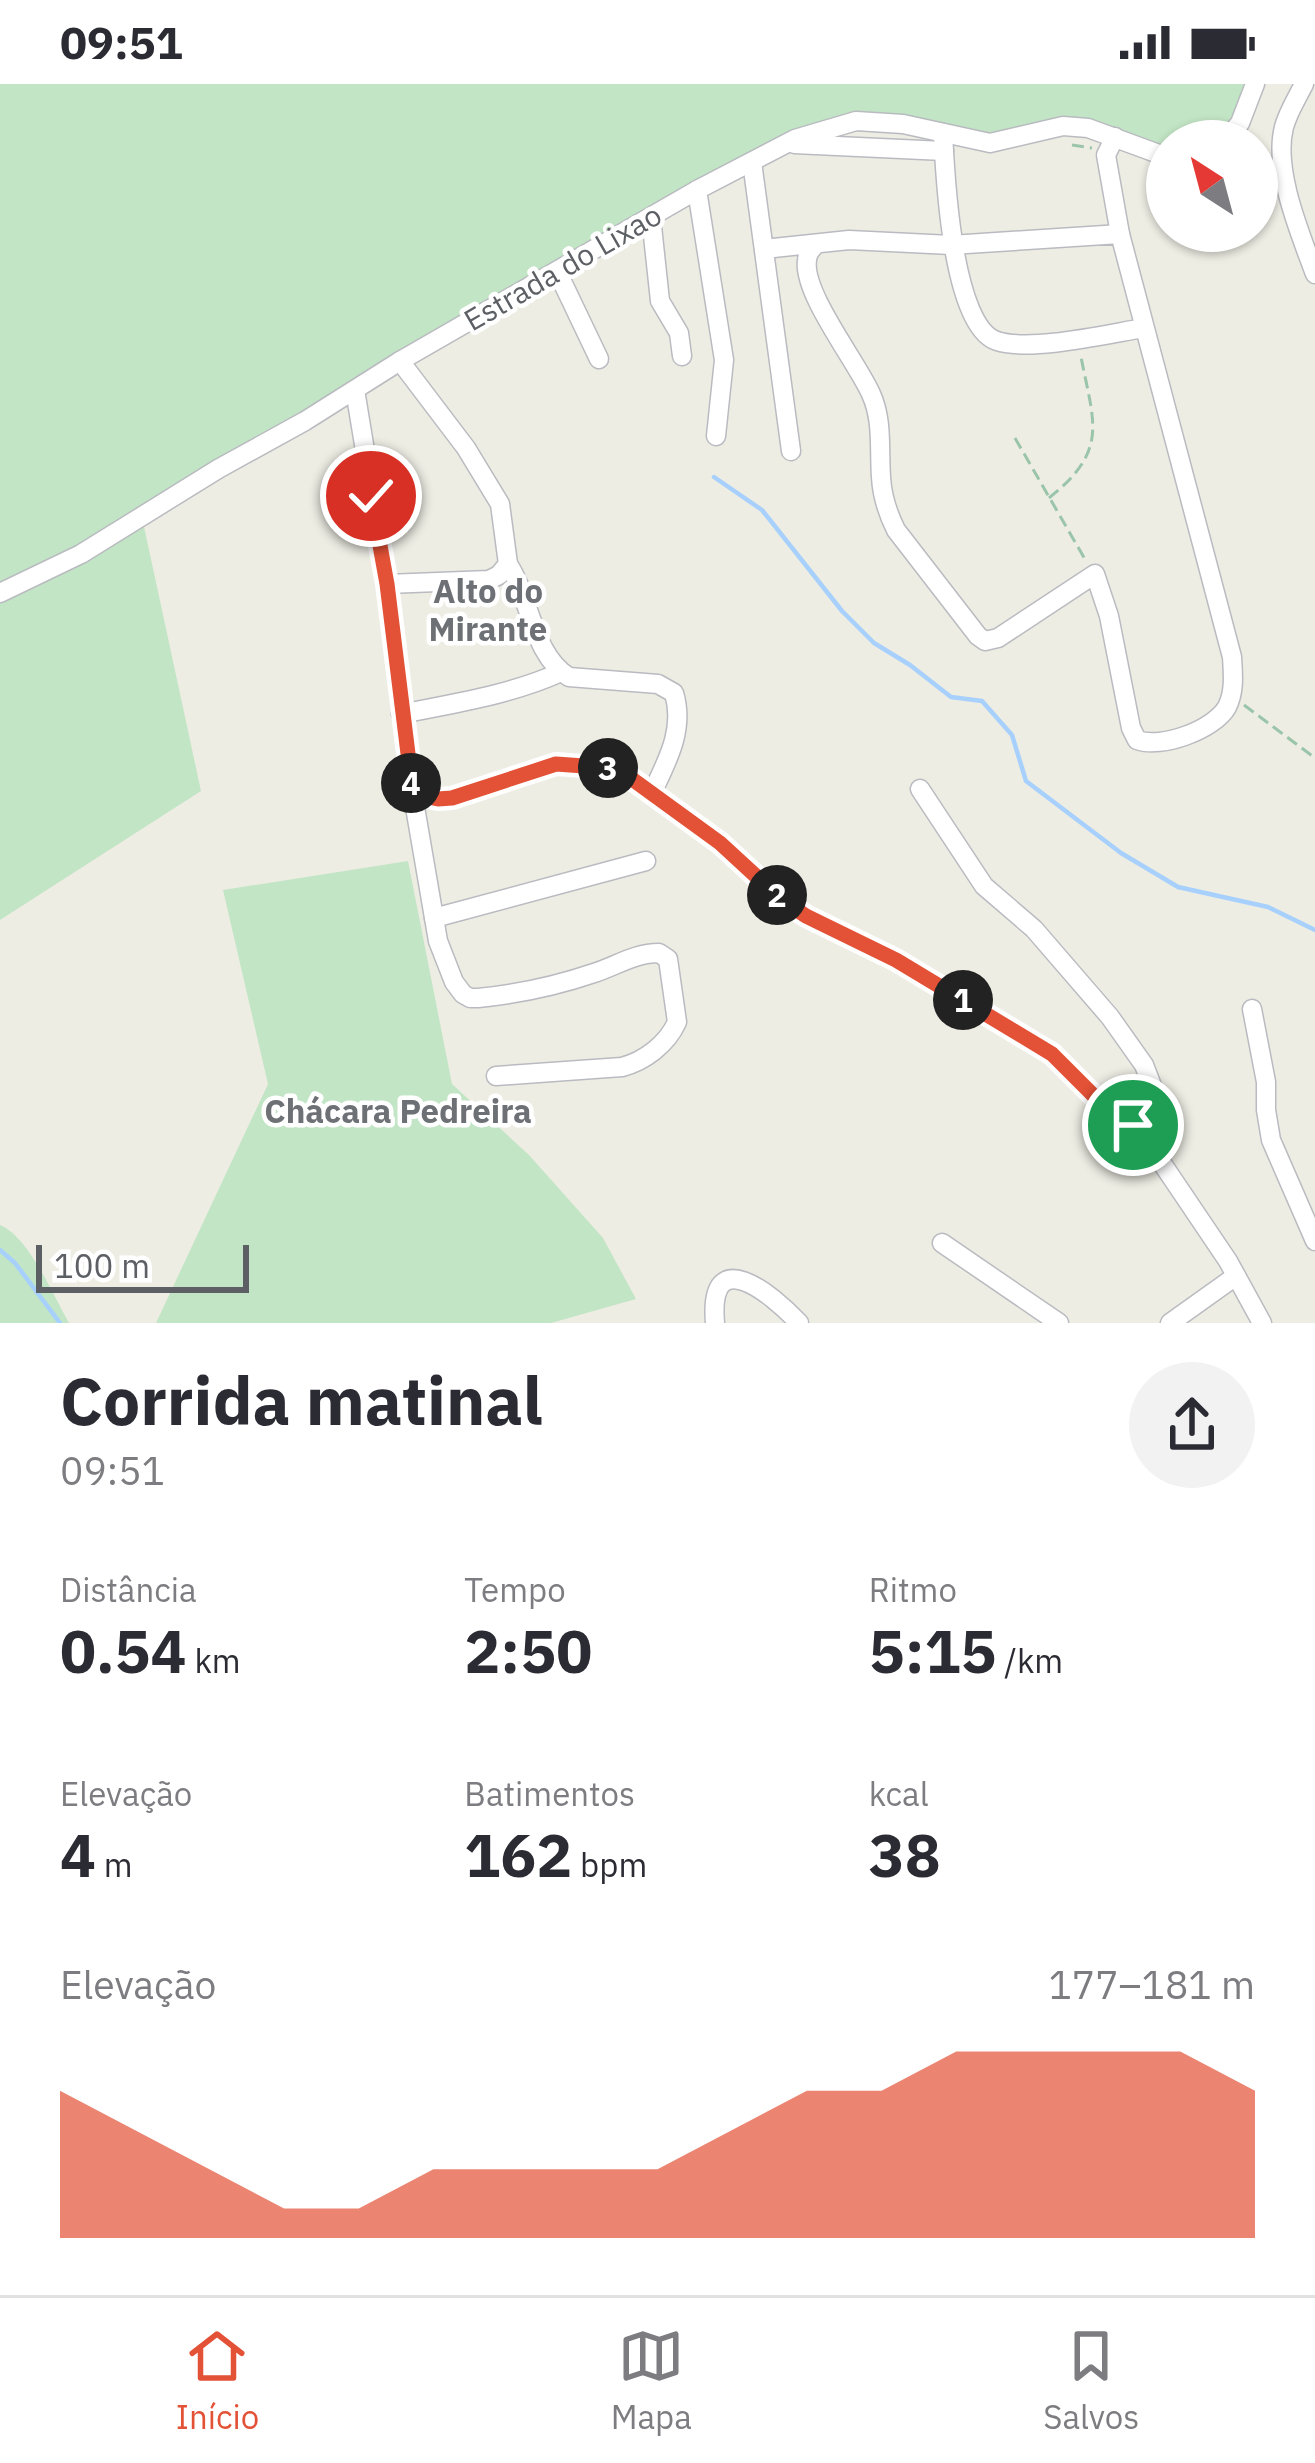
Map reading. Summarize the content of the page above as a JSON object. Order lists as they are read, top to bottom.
{
  "streets": {
    "street": ["Estrada do Lixao"]
  },
  "districts": ["Alto do Mirante", "Chácara Pedreira"],
  "scale_bar": "100 m",
  "north": "top left",
  "page": {
    "status": "09:51",
    "pins": [
      "3",
      "4",
      "2",
      "1"
    ],
    "scale": "100 m",
    "heading": ["Corrida matinal", "09:51"],
    "stats": [
      ["Distância", "0.54 km"],
      ["Tempo", "2:50"],
      ["Ritmo", "5:15 /km"],
      ["Elevação", "4 m"],
      ["Batimentos", "162 bpm"],
      ["kcal", "38"]
    ],
    "chart": ["Elevação", "177–181 m"],
    "tabs": ["Início", "Mapa", "Salvos"]
  }
}
